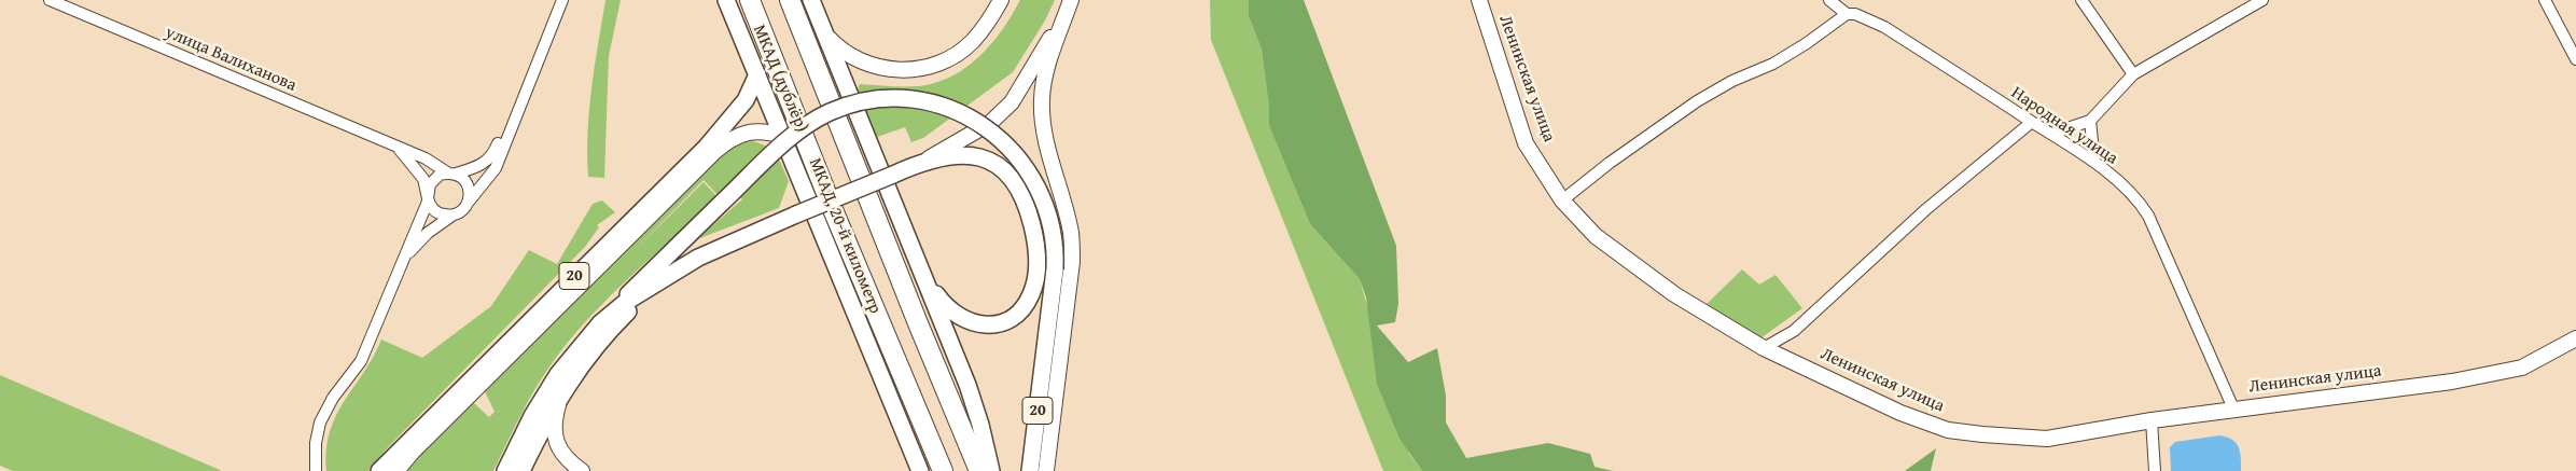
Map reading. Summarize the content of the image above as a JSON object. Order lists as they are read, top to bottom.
{
  "streets": {
    "highway": ["МКАД, 20-й километр"],
    "main road": ["МКАД (дублёр)", "20"],
    "street": ["улица Валиханова", "Ленинская улица", "Народная улица"]
  },
  "crossings": [
    ["МКАД (дублёр)", "20"],
    ["Ленинская улица", "Народная улица"]
  ]
}
